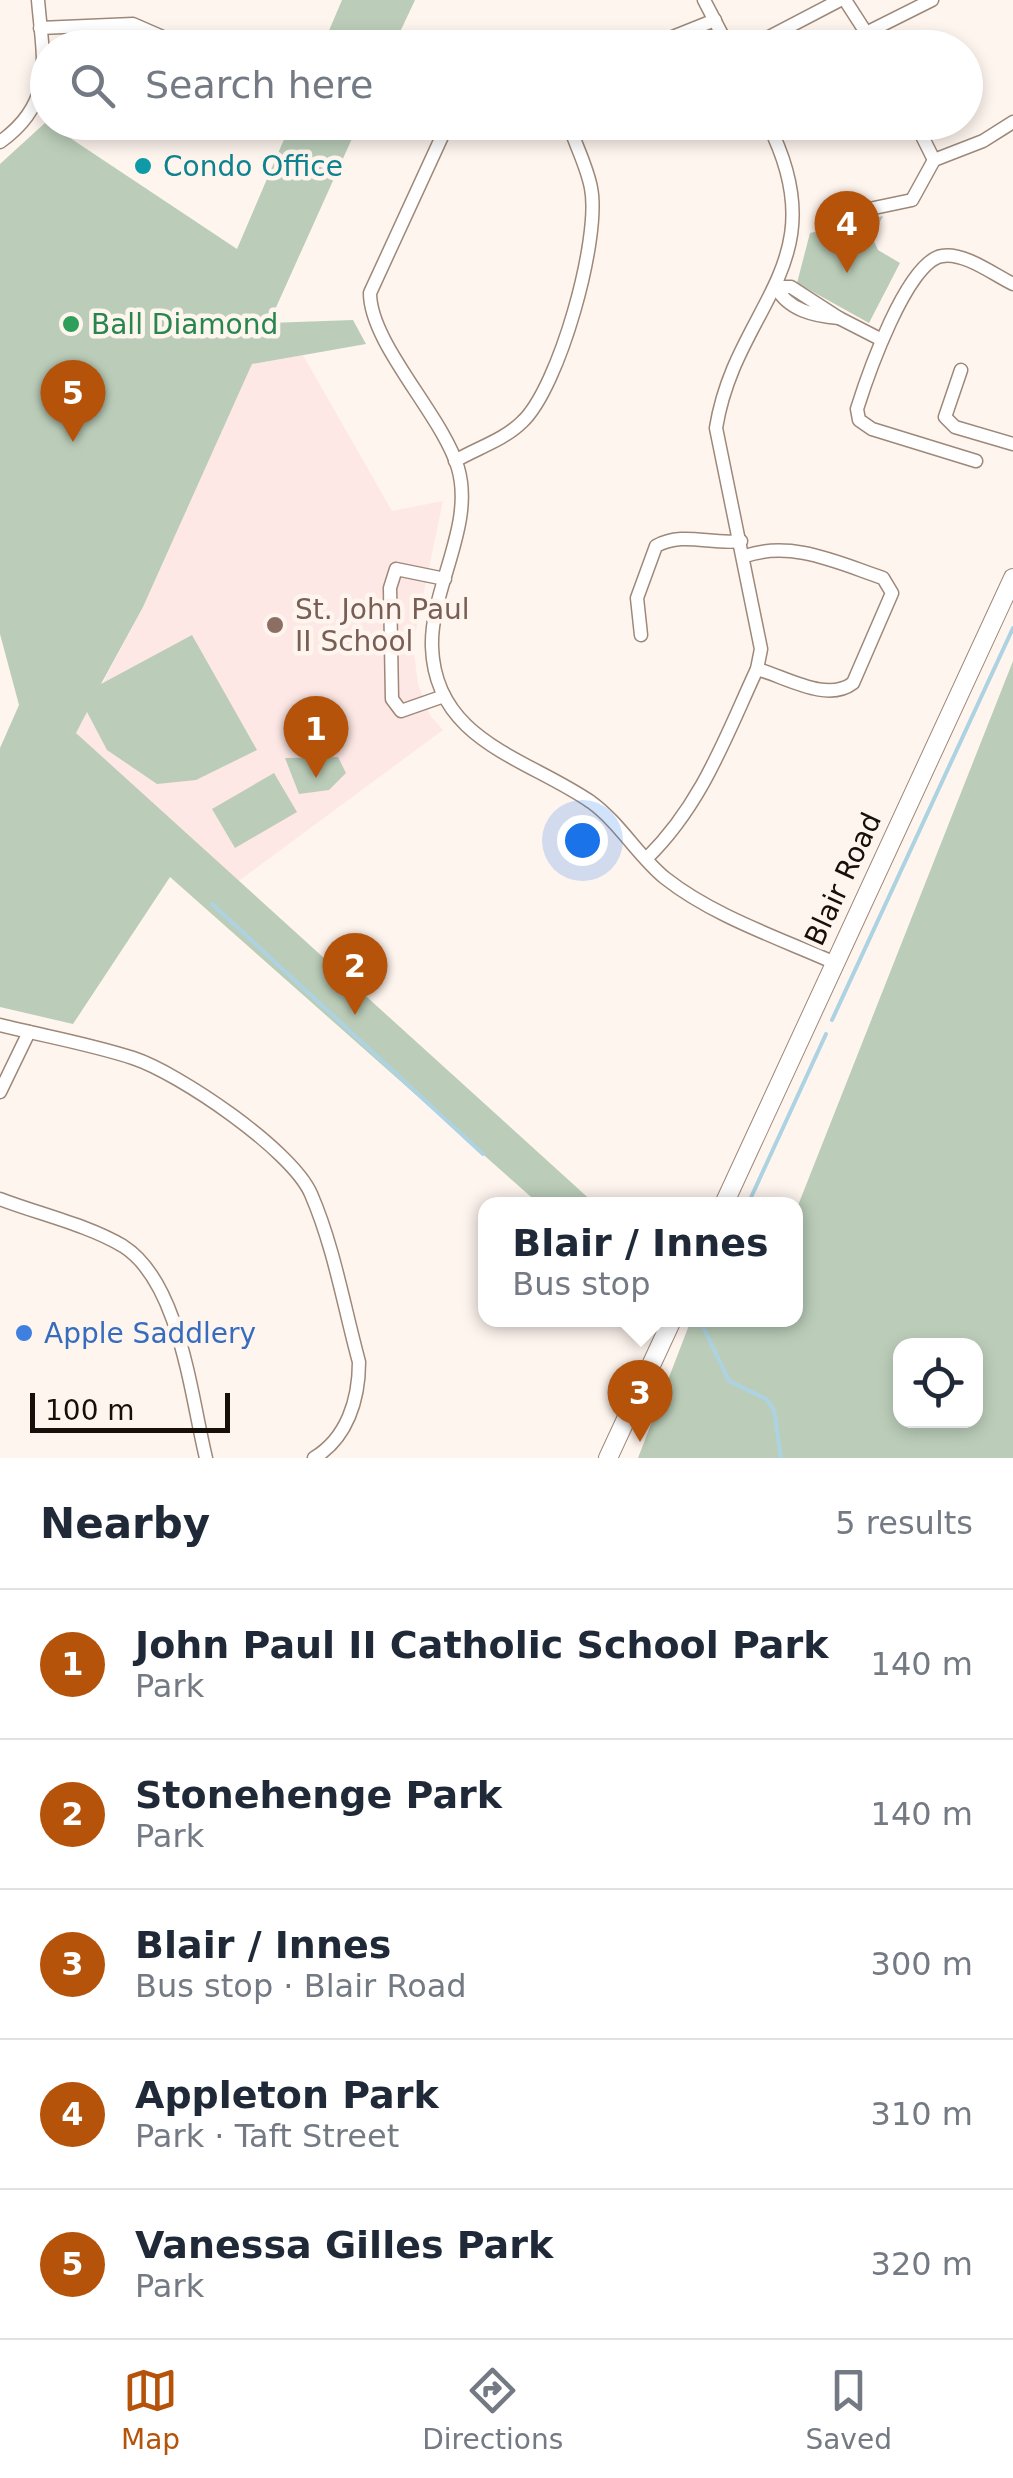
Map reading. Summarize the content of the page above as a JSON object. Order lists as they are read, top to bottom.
{
  "streets": {
    "main road": ["Blair Road"]
  },
  "places": [
    "Condo Office",
    "Ball Diamond",
    "St. John Paul II School",
    "Apple Saddlery"
  ],
  "scale_bar": "100 m",
  "page": {
    "search": "Search here",
    "pins": [
      "4",
      "5",
      "1",
      "2",
      "3"
    ],
    "popup": ["Blair / Innes", "Bus stop"],
    "scale": "100 m",
    "heading": ["Nearby", "5 results"],
    "list": [
      {
        "mark": "1",
        "name": "John Paul II Catholic School Park",
        "note": "Park",
        "value": "140 m"
      },
      {
        "mark": "2",
        "name": "Stonehenge Park",
        "note": "Park",
        "value": "140 m"
      },
      {
        "mark": "3",
        "name": "Blair / Innes",
        "note": "Bus stop · Blair Road",
        "value": "300 m"
      },
      {
        "mark": "4",
        "name": "Appleton Park",
        "note": "Park · Taft Street",
        "value": "310 m"
      },
      {
        "mark": "5",
        "name": "Vanessa Gilles Park",
        "note": "Park",
        "value": "320 m"
      }
    ],
    "nav": ["Map", "Directions", "Saved"]
  }
}
